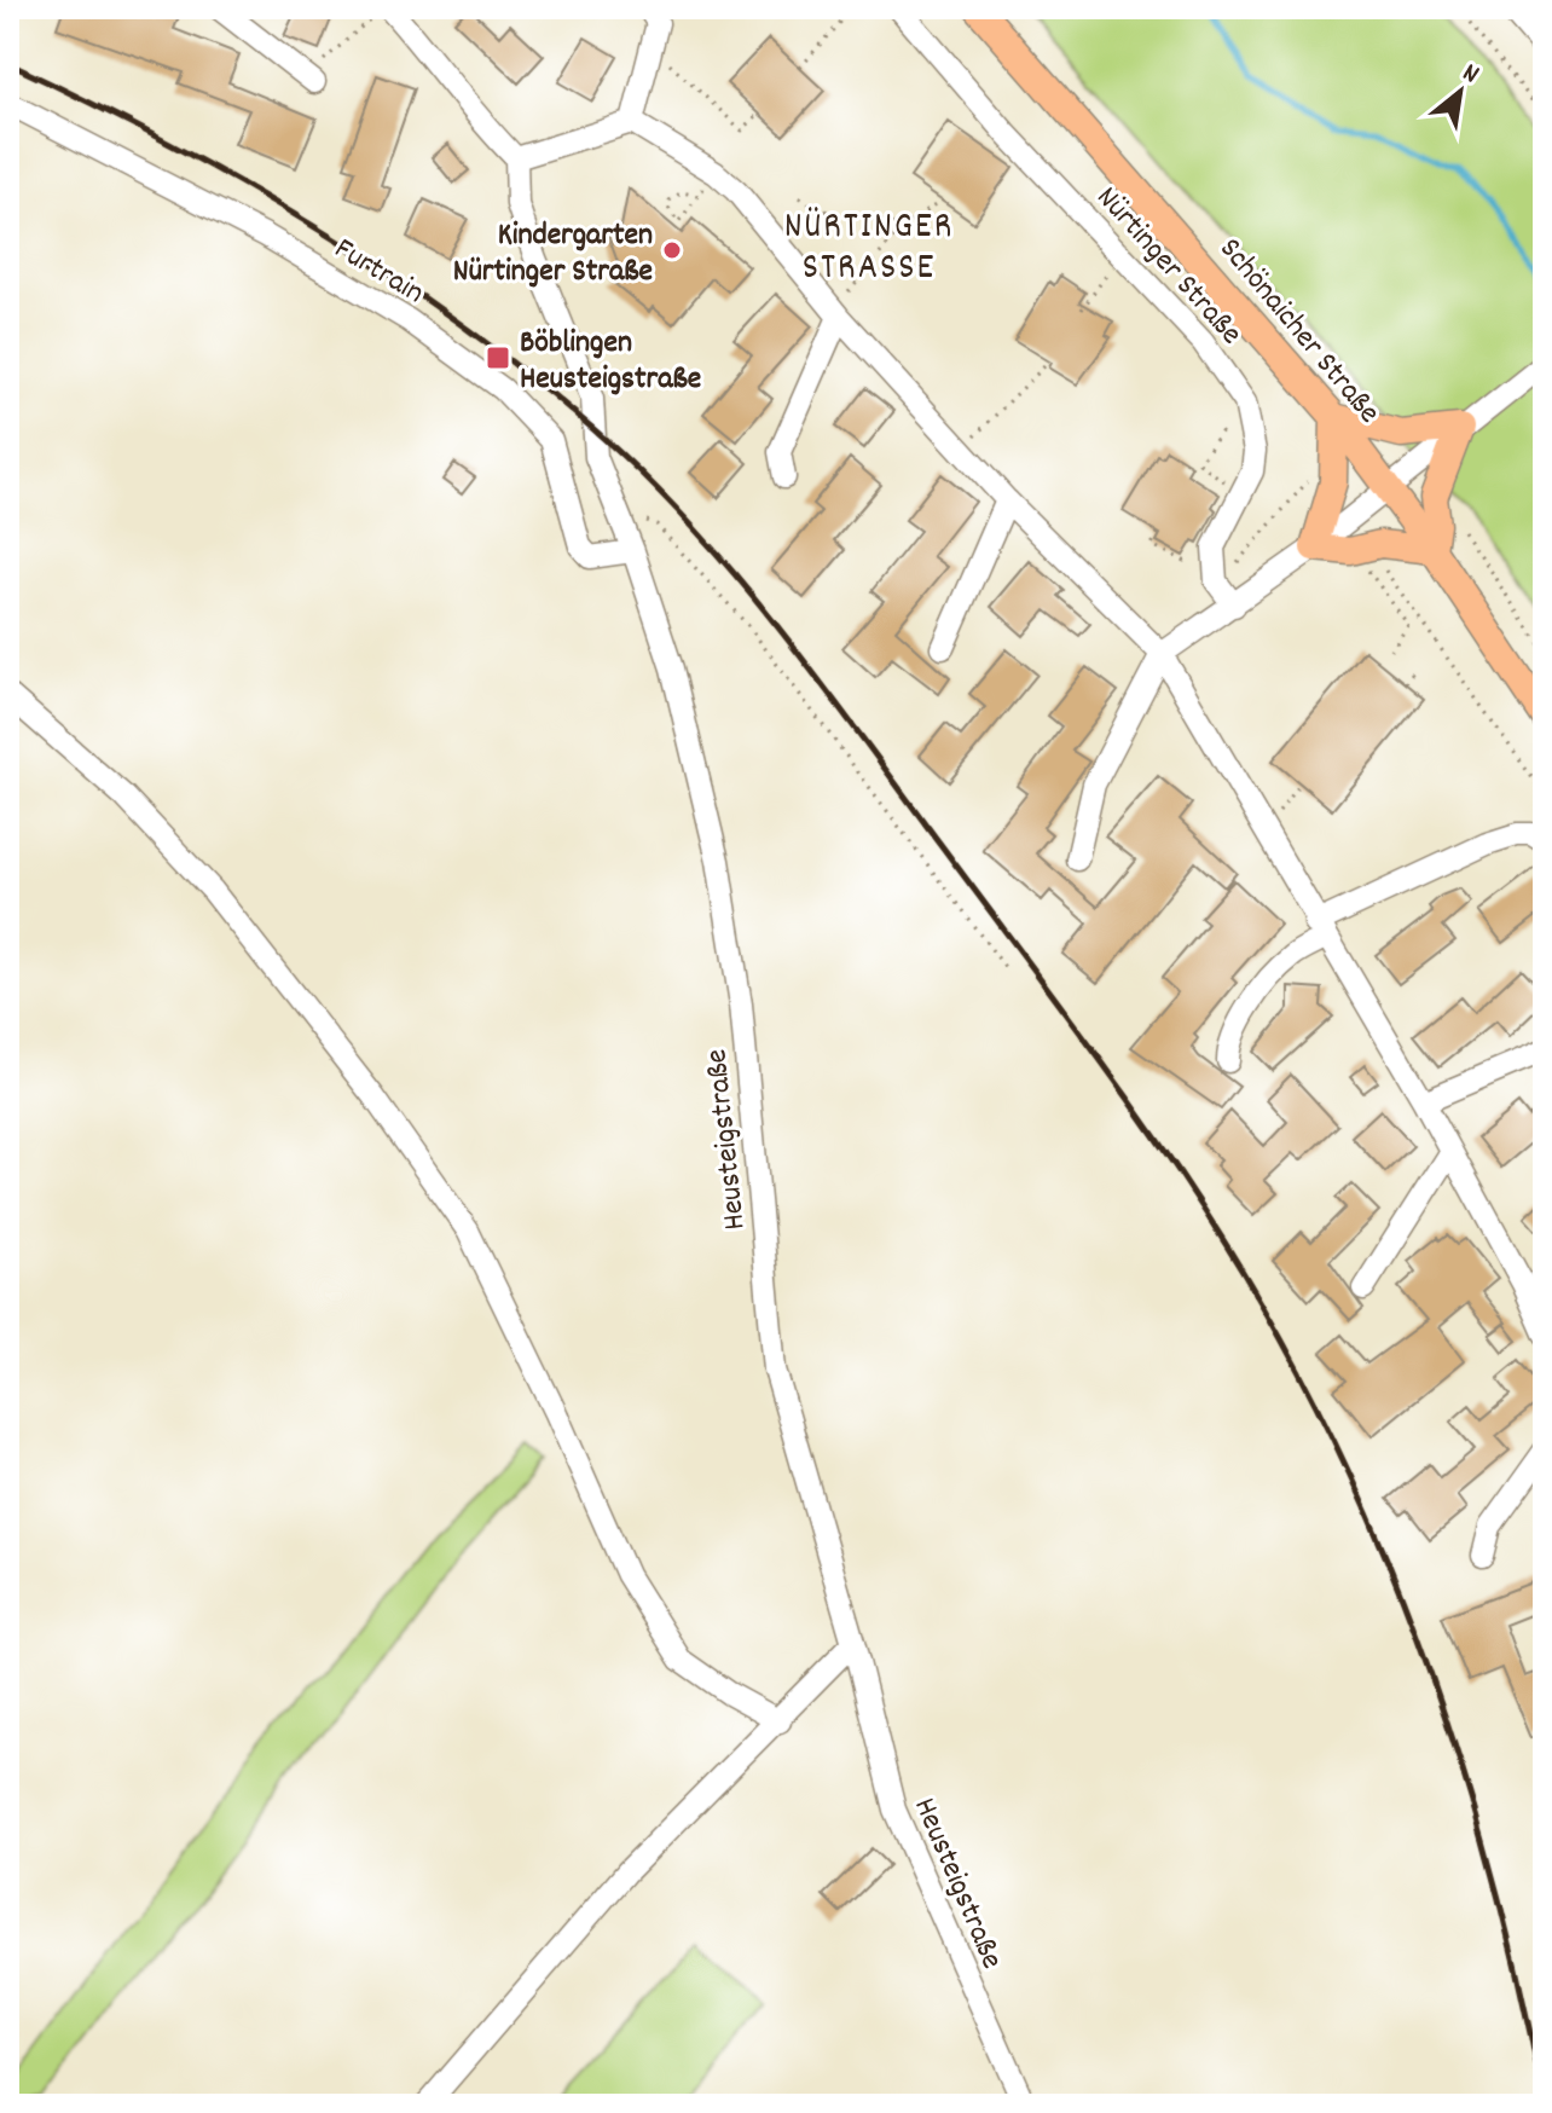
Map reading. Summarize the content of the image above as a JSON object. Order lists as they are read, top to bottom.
{
  "streets": {
    "main road": ["Schönaicher Straße"],
    "street": ["Nürtinger Straße", "Furtrain", "Heusteigstraße"]
  },
  "crossings": [
    ["Furtrain", "Heusteigstraße"]
  ],
  "districts": ["NÜRTINGER STRASSE"],
  "places": {
    "other": ["Kindergarten Nürtinger Straße"],
    "transit": ["Böblingen Heusteigstraße"]
  },
  "north": "top right"
}
